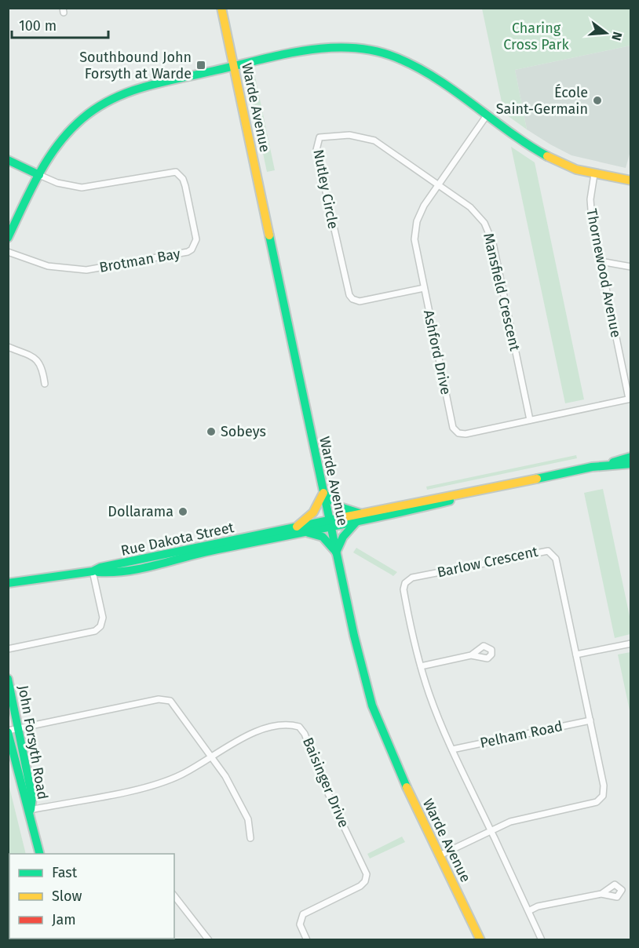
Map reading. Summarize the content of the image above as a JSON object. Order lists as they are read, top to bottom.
{
  "streets": {
    "main road": ["Warde Avenue", "Rue Dakota Street", "John Forsyth Road"],
    "street": [
      "Nutley Circle",
      "Brotman Bay",
      "Thornewood Avenue",
      "Mansfield Crescent",
      "Ashford Drive",
      "Barlow Crescent",
      "Pelham Road",
      "Baisinger Drive"
    ]
  },
  "crossings": [
    ["Warde Avenue", "Rue Dakota Street"],
    ["Warde Avenue", "Barlow Crescent"],
    ["Nutley Circle", "Mansfield Crescent"],
    ["Nutley Circle", "Ashford Drive"],
    ["Thornewood Avenue", "Ashford Drive"],
    ["Mansfield Crescent", "Ashford Drive"],
    ["Barlow Crescent", "Pelham Road"],
    ["John Forsyth Road", "Baisinger Drive"]
  ],
  "parks": ["Charing Cross Park"],
  "places": {
    "transit": ["Southbound John Forsyth at Warde"],
    "other": ["École Saint-Germain", "Sobeys", "Dollarama"]
  },
  "legend": ["Fast", "Slow", "Jam"],
  "scale_bar": "100 m",
  "north": "right"
}
